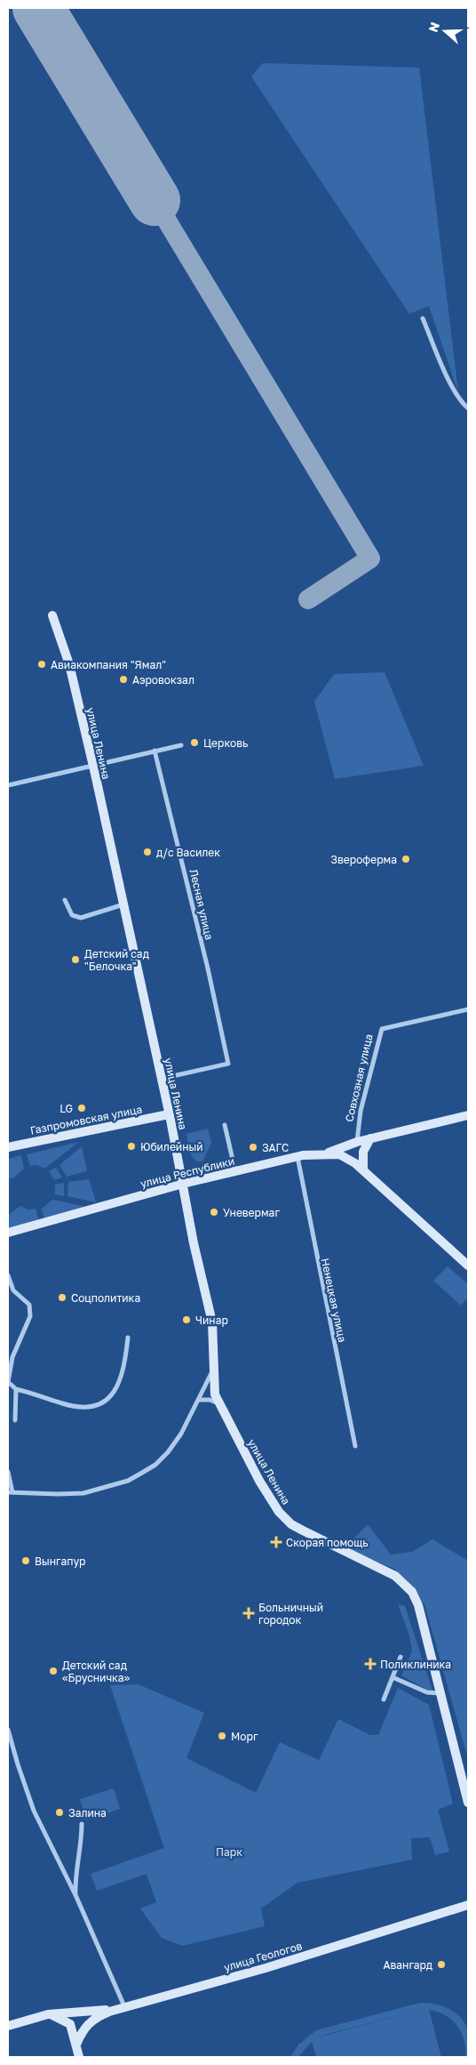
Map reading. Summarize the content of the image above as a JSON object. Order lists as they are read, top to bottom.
{
  "streets": {
    "street": [
      "улица Ленина",
      "Лесная улица",
      "Совхозная улица",
      "Газпромовская улица",
      "улица Республики",
      "Ненецкая улица",
      "улица Геологов"
    ]
  },
  "crossings": [
    ["улица Ленина", "Лесная улица"],
    ["улица Ленина", "Газпромовская улица"],
    ["улица Ленина", "улица Республики"],
    ["улица Республики", "Ненецкая улица"]
  ],
  "parks": ["Парк"],
  "places": {
    "other": [
      "Авиакомпания \"Ямал\"",
      "Аэровокзал",
      "Церковь",
      "д/с Василек",
      "Звероферма",
      "Детский сад \"Белочка\"",
      "LG",
      "Юбилейный",
      "ЗАГС",
      "Уневермаг",
      "Соцполитика",
      "Чинар",
      "Вынгапур",
      "Детский сад «Брусничка»",
      "Морг",
      "Залина",
      "Авангард"
    ],
    "health": ["Скорая помощь", "Больничный городок", "Поликлиника"]
  },
  "north": "left"
}
